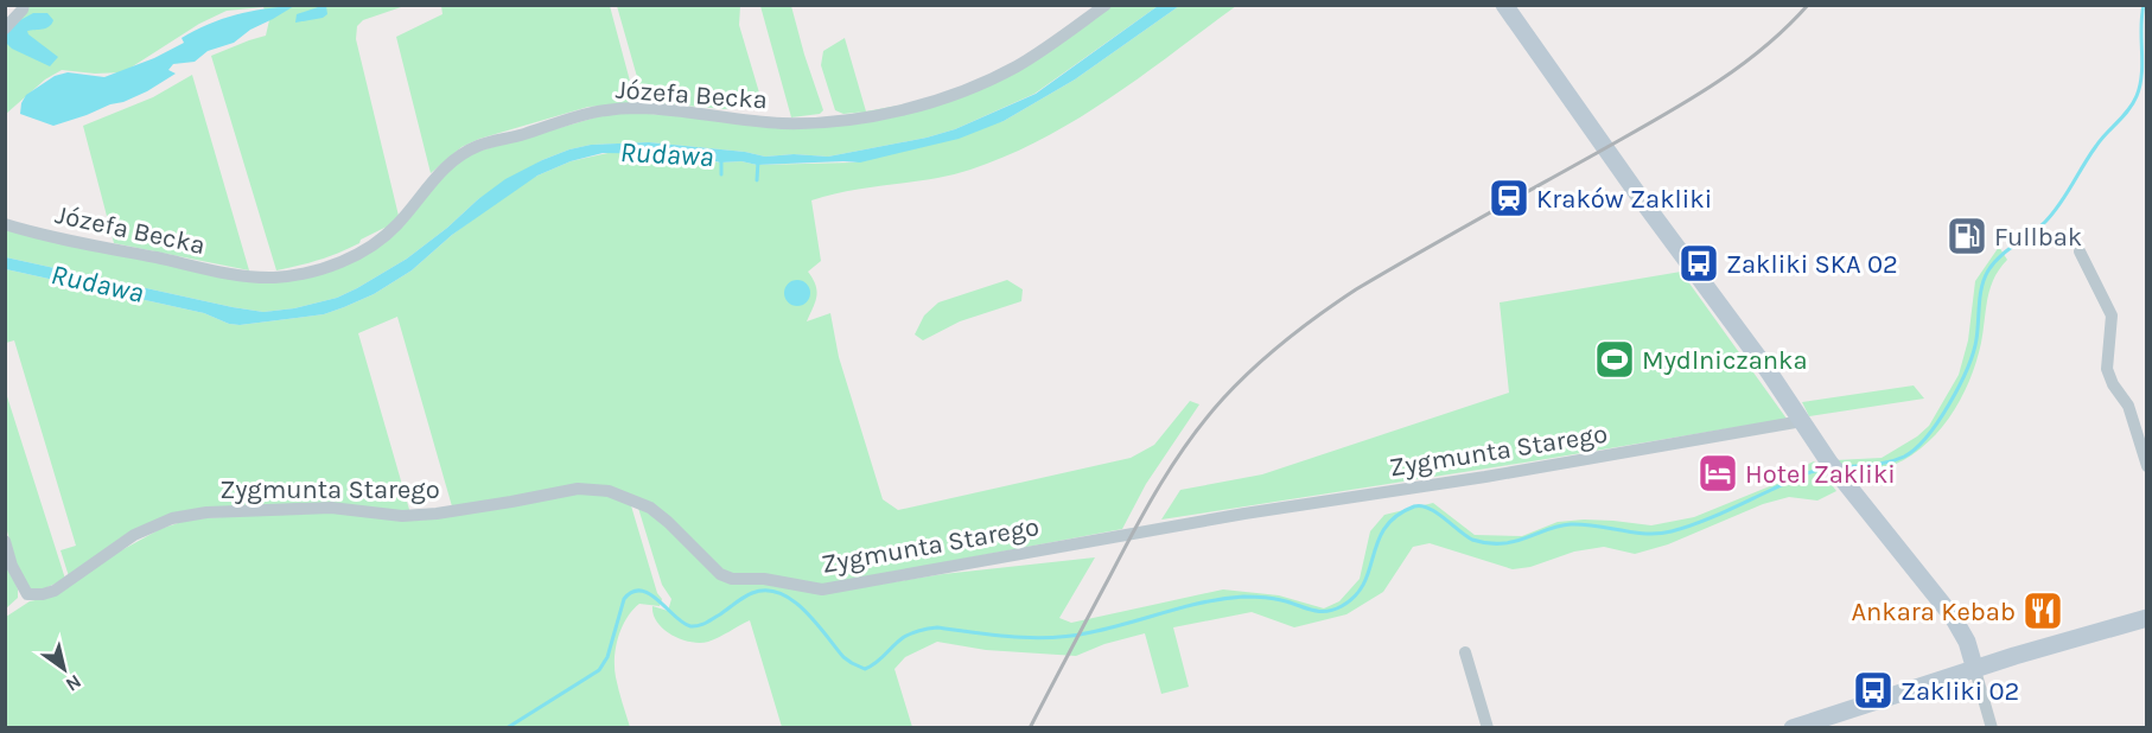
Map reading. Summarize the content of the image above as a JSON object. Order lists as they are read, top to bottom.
{
  "streets": {
    "street": ["Józefa Becka", "Zygmunta Starego"]
  },
  "water": ["Rudawa"],
  "places": {
    "station": ["Kraków Zakliki"],
    "fuel station": ["Fullbak"],
    "bus stop": ["Zakliki SKA 02", "Zakliki 02"],
    "sports": ["Mydlniczanka"],
    "hotel": ["Hotel Zakliki"],
    "restaurant": ["Ankara Kebab"]
  },
  "north": "bottom right"
}
